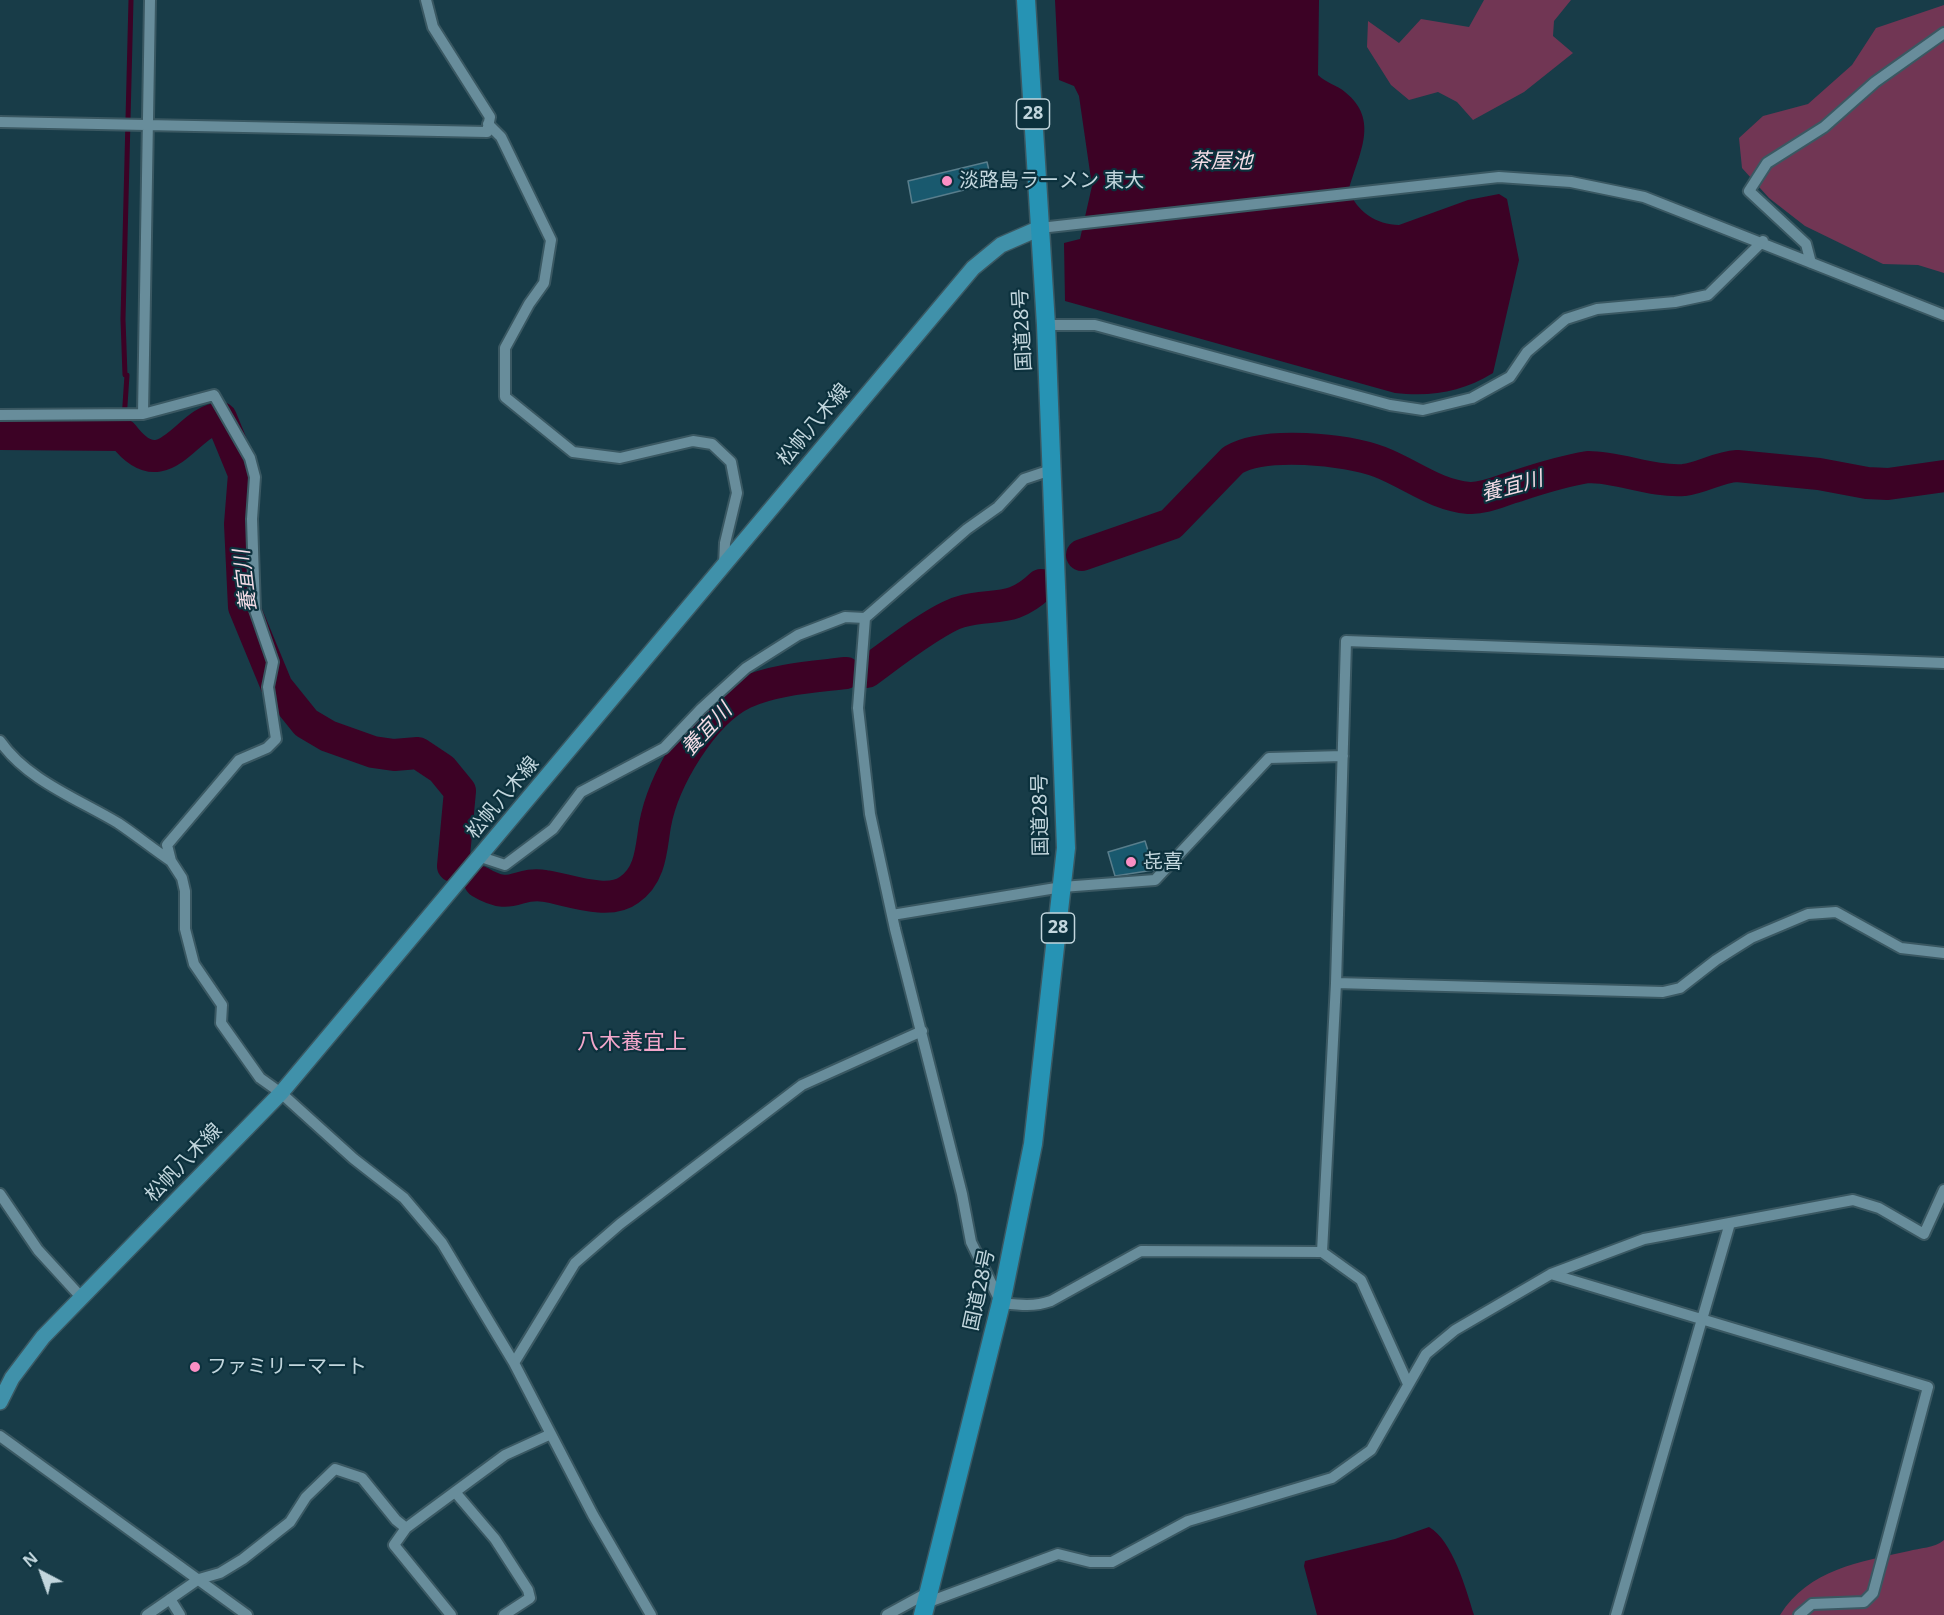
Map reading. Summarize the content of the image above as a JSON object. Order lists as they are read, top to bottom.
{
  "streets": {
    "highway": ["28", "国道28号"],
    "main road": ["松帆八木線"]
  },
  "crossings": [
    ["国道28号", "松帆八木線"]
  ],
  "districts": ["八木養宜上"],
  "water": ["茶屋池", "養宜川"],
  "places": ["淡路島ラーメン 東大", "㐂喜", "ファミリーマート"],
  "north": "top left"
}
